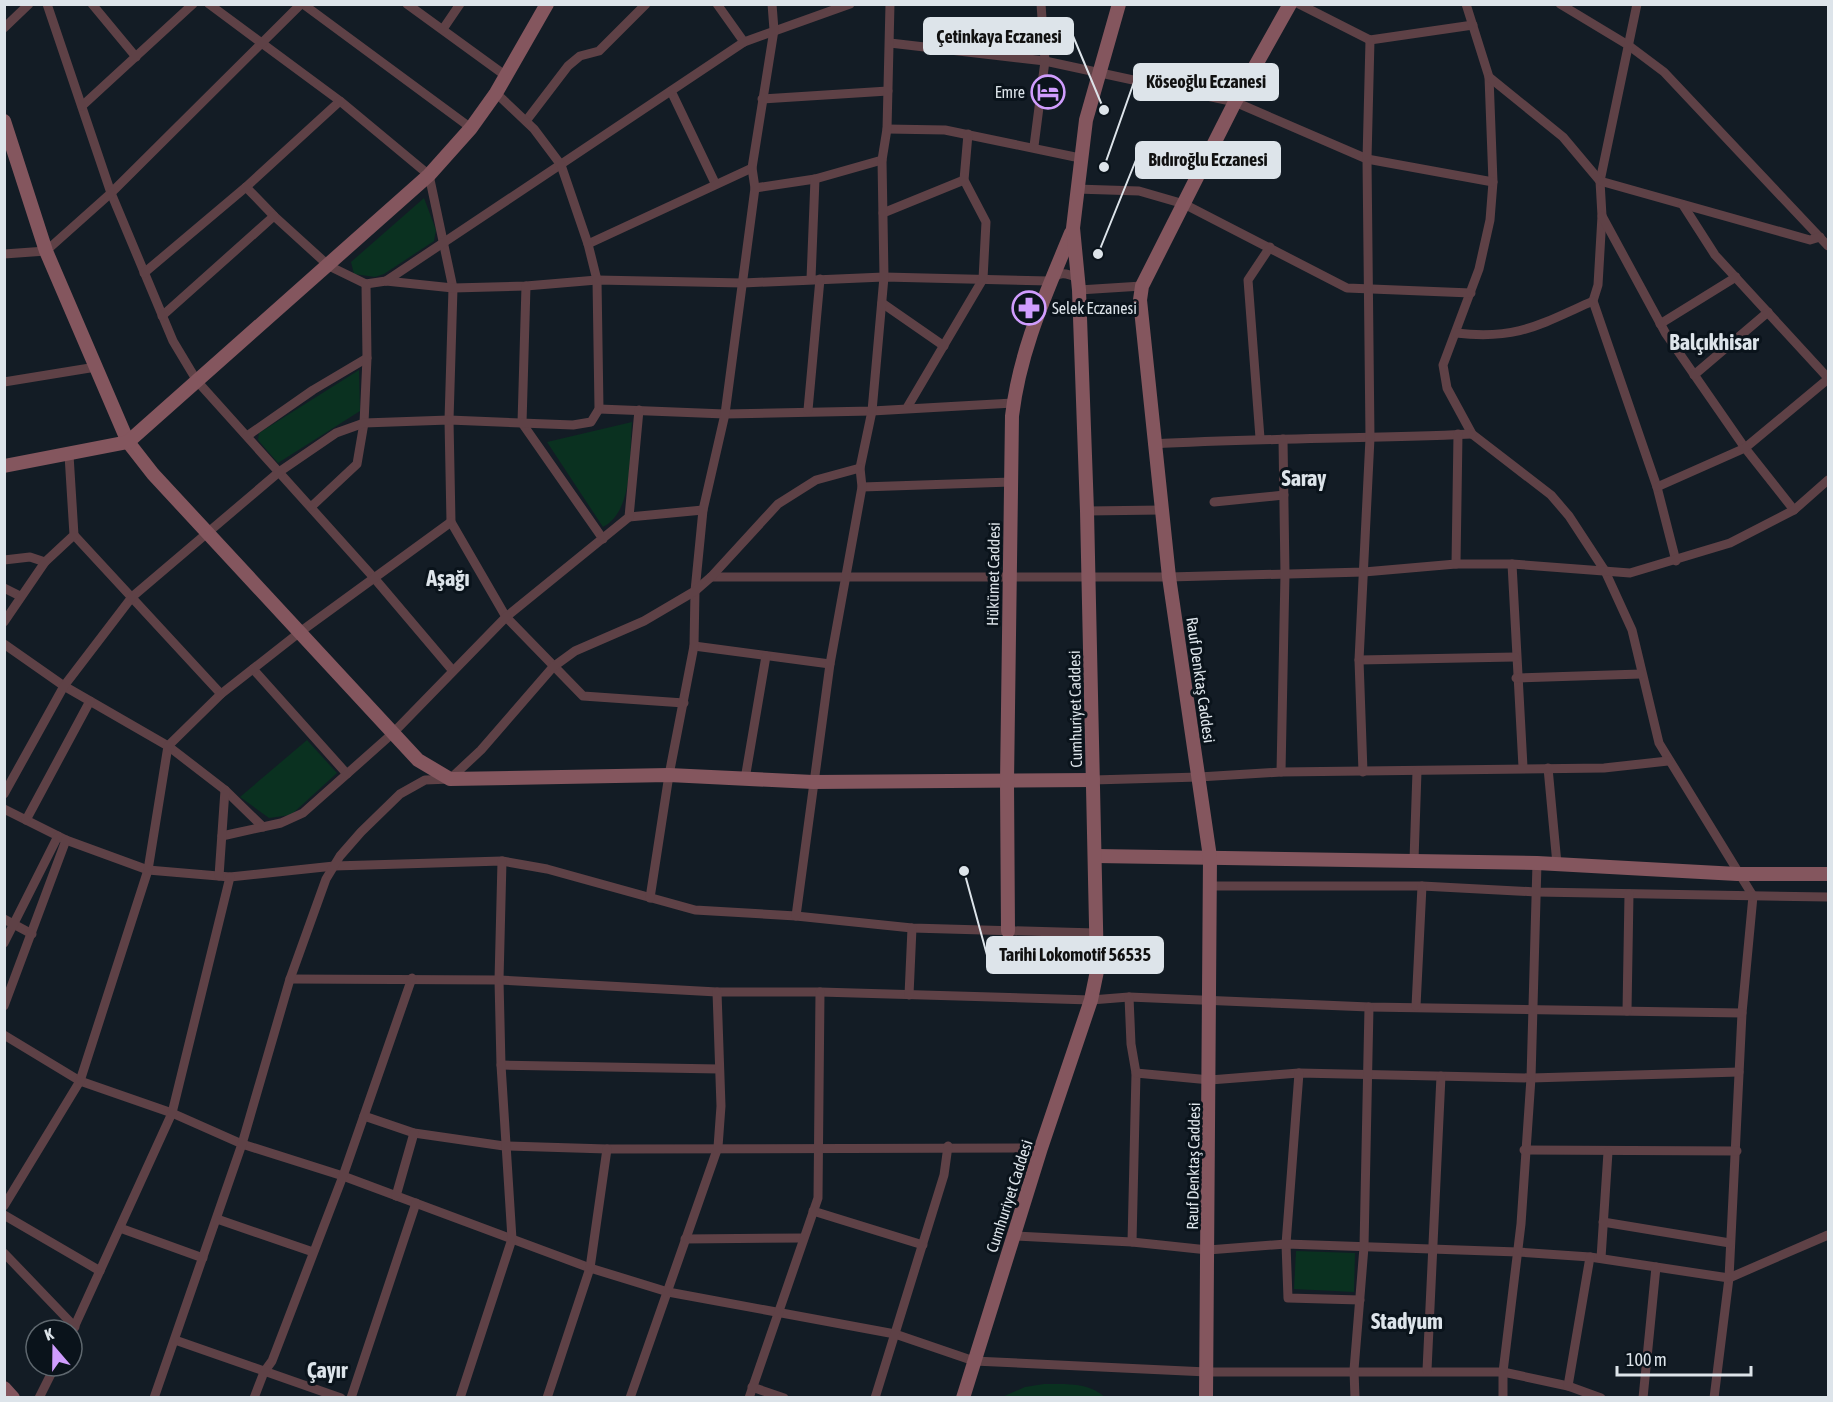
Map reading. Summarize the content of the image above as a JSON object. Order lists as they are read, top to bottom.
{
  "streets": {
    "street": ["Hükümet Caddesi", "Rauf Denktaş Caddesi", "Cumhuriyet Caddesi"]
  },
  "crossings": [
    ["Hükümet Caddesi", "Cumhuriyet Caddesi"]
  ],
  "districts": [
    "Balçıkhisar",
    "Saray",
    "Aşağı",
    "Stadyum",
    "Çayır"
  ],
  "places": {
    "hotel": ["Emre"],
    "other": [
      "Çetinkaya Eczanesi",
      "Köseoğlu Eczanesi",
      "Bıdıroğlu Eczanesi",
      "Tarihi Lokomotif 56535"
    ],
    "pharmacy": ["Selek Eczanesi"]
  },
  "scale_bar": "100 m",
  "north": "top"
}
